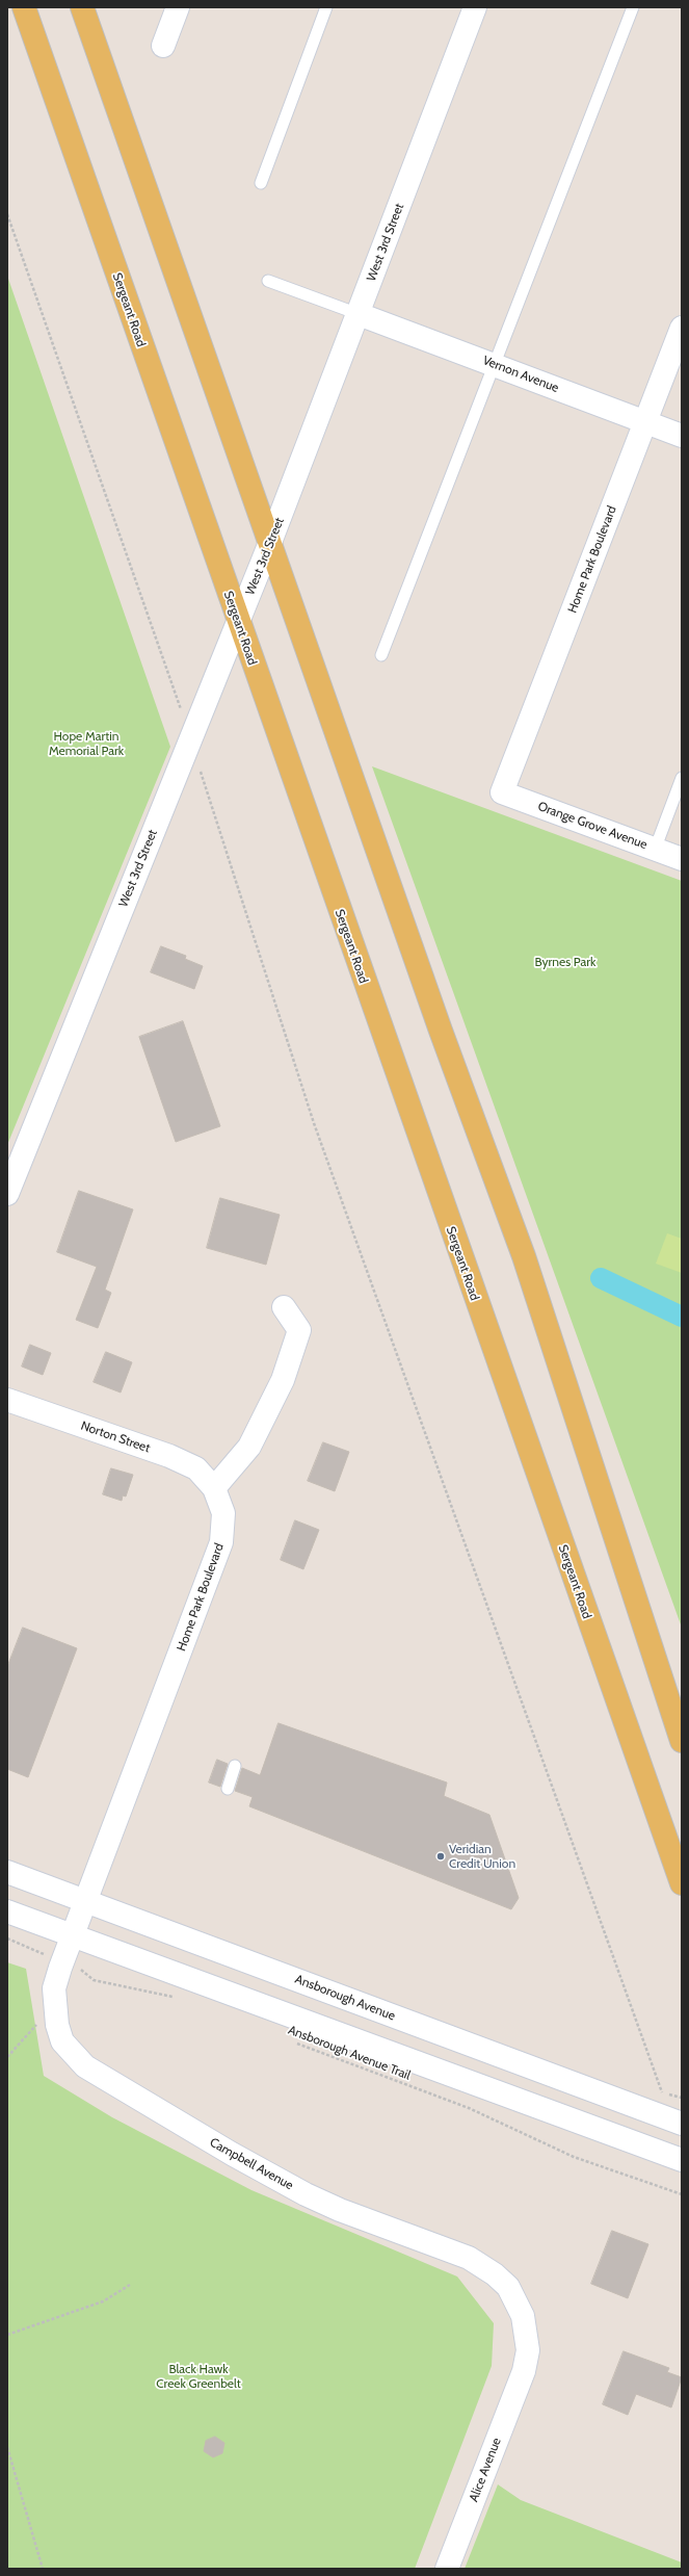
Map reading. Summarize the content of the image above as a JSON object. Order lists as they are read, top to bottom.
{
  "streets": {
    "main road": ["Sergeant Road"],
    "street": [
      "West 3rd Street",
      "Vernon Avenue",
      "Home Park Boulevard",
      "Orange Grove Avenue",
      "Norton Street",
      "Ansborough Avenue",
      "Campbell Avenue",
      "Alice Avenue"
    ],
    "path": ["Ansborough Avenue Trail"]
  },
  "crossings": [
    ["West 3rd Street", "Sergeant Road"],
    ["West 3rd Street", "Vernon Avenue"],
    ["Vernon Avenue", "Home Park Boulevard"],
    ["Home Park Boulevard", "Orange Grove Avenue"],
    ["Home Park Boulevard", "Norton Street"],
    ["Home Park Boulevard", "Ansborough Avenue"],
    ["Home Park Boulevard", "Campbell Avenue"],
    ["Ansborough Avenue", "Campbell Avenue"],
    ["Campbell Avenue", "Alice Avenue"]
  ],
  "parks": ["Hope Martin Memorial Park", "Byrnes Park", "Black Hawk Creek Greenbelt"],
  "places": ["Veridian Credit Union"]
}
